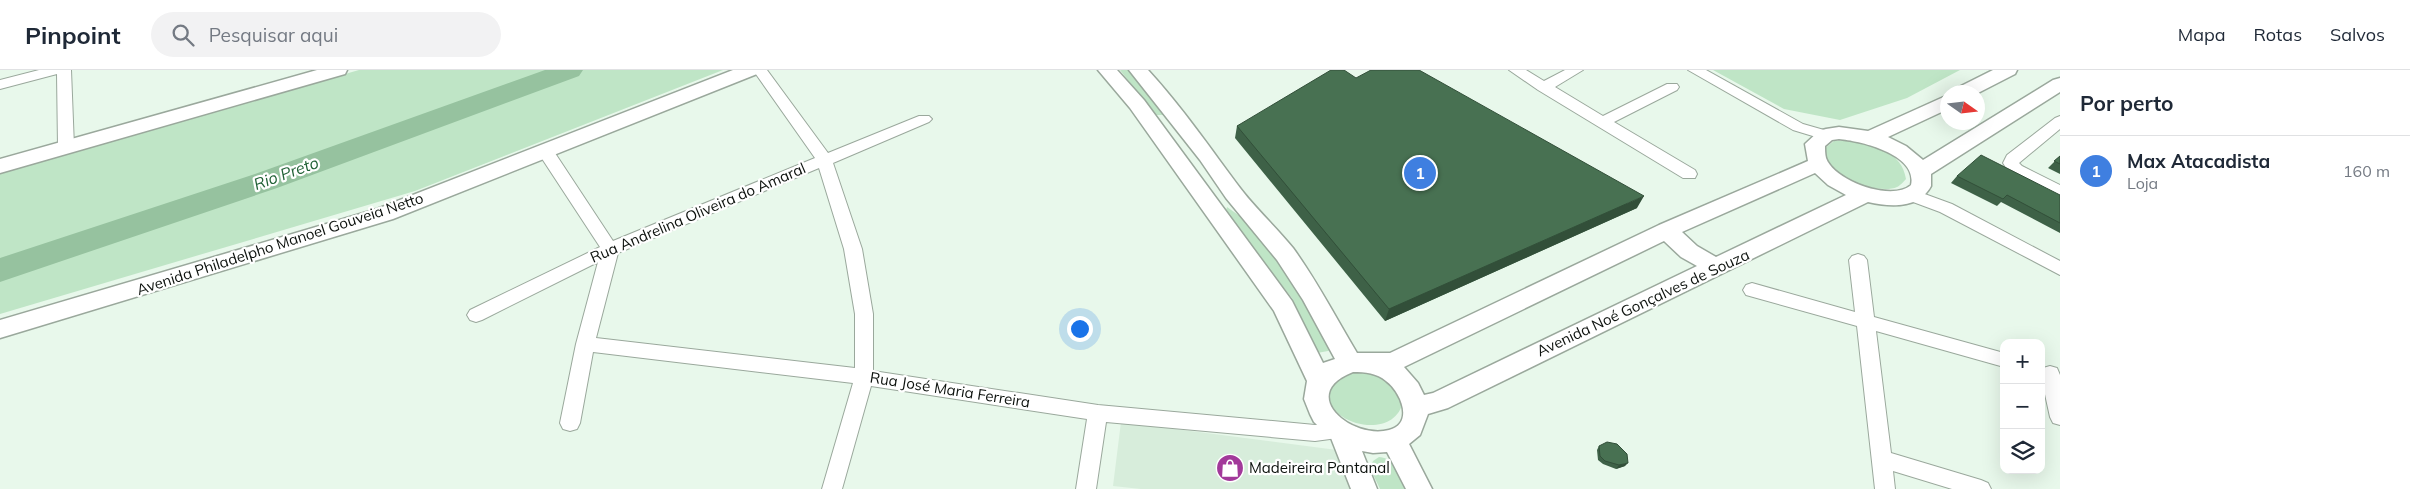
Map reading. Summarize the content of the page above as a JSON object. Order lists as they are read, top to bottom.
{
  "streets": {
    "main road": ["Avenida Philadelpho Manoel Gouveia Netto", "Avenida Noé Gonçalves de Souza"],
    "street": ["Rua Andrelina Oliveira do Amaral", "Rua José Maria Ferreira"]
  },
  "crossings": [
    ["Avenida Noé Gonçalves de Souza", "Rua José Maria Ferreira"]
  ],
  "water": ["Rio Preto"],
  "places": {
    "shop": ["Madeireira Pantanal"]
  },
  "north": "right",
  "page": {
    "header": "Pinpoint",
    "search": "Pesquisar aqui",
    "nav": ["Mapa", "Rotas", "Salvos"],
    "heading": "Por perto",
    "list": [
      {
        "mark": "1",
        "name": "Max Atacadista",
        "note": "Loja",
        "value": "160 m"
      }
    ],
    "pins": "1",
    "map_buttons": ["+", "−"]
  }
}
